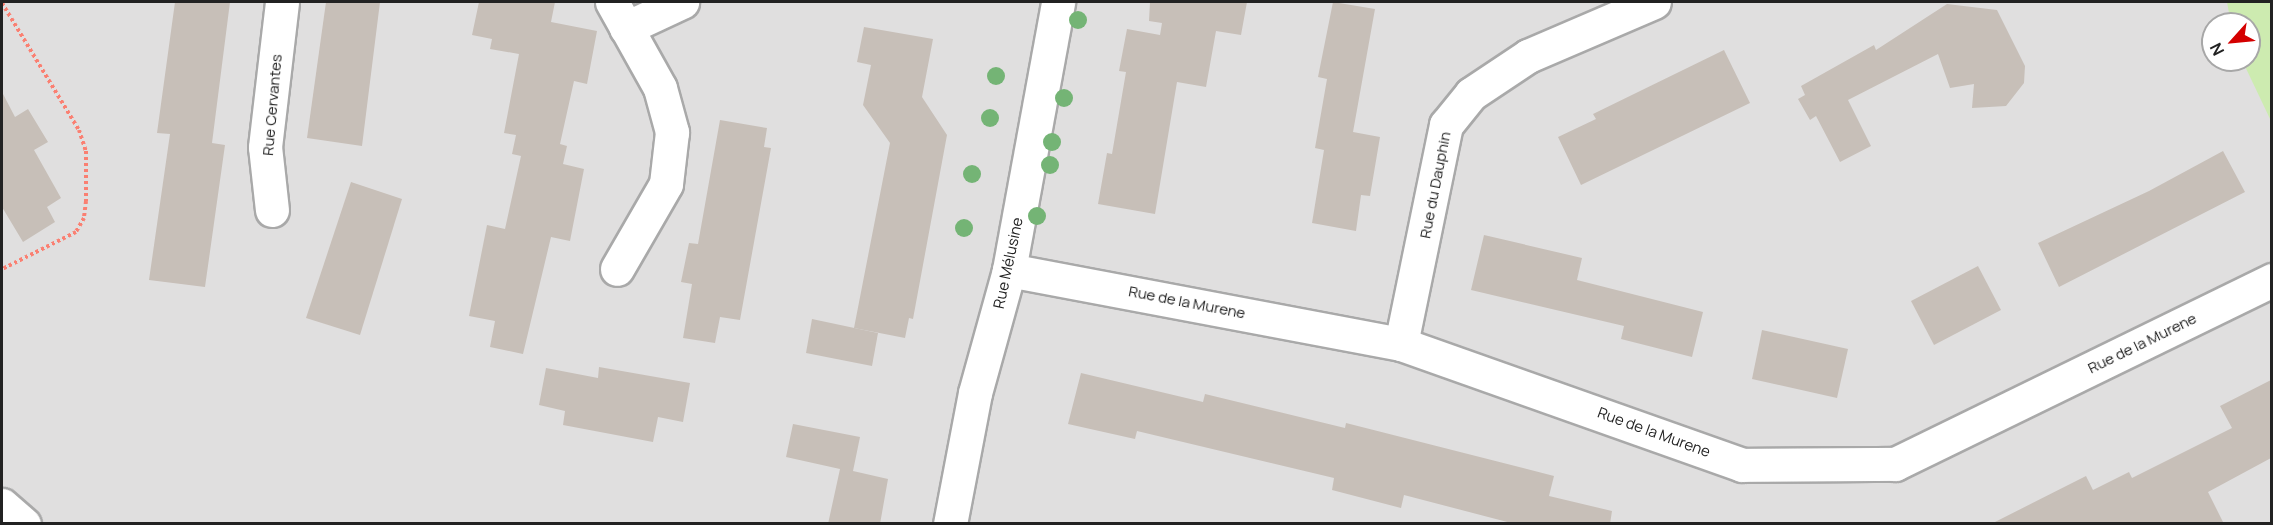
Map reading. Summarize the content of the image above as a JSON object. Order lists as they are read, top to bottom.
{
  "streets": {
    "street": [
      "Rue Cervantes",
      "Rue du Dauphin",
      "Rue Mélusine",
      "Rue de la Murene"
    ]
  },
  "crossings": [
    ["Rue du Dauphin", "Rue de la Murene"],
    ["Rue Mélusine", "Rue de la Murene"]
  ],
  "north": "bottom left"
}
